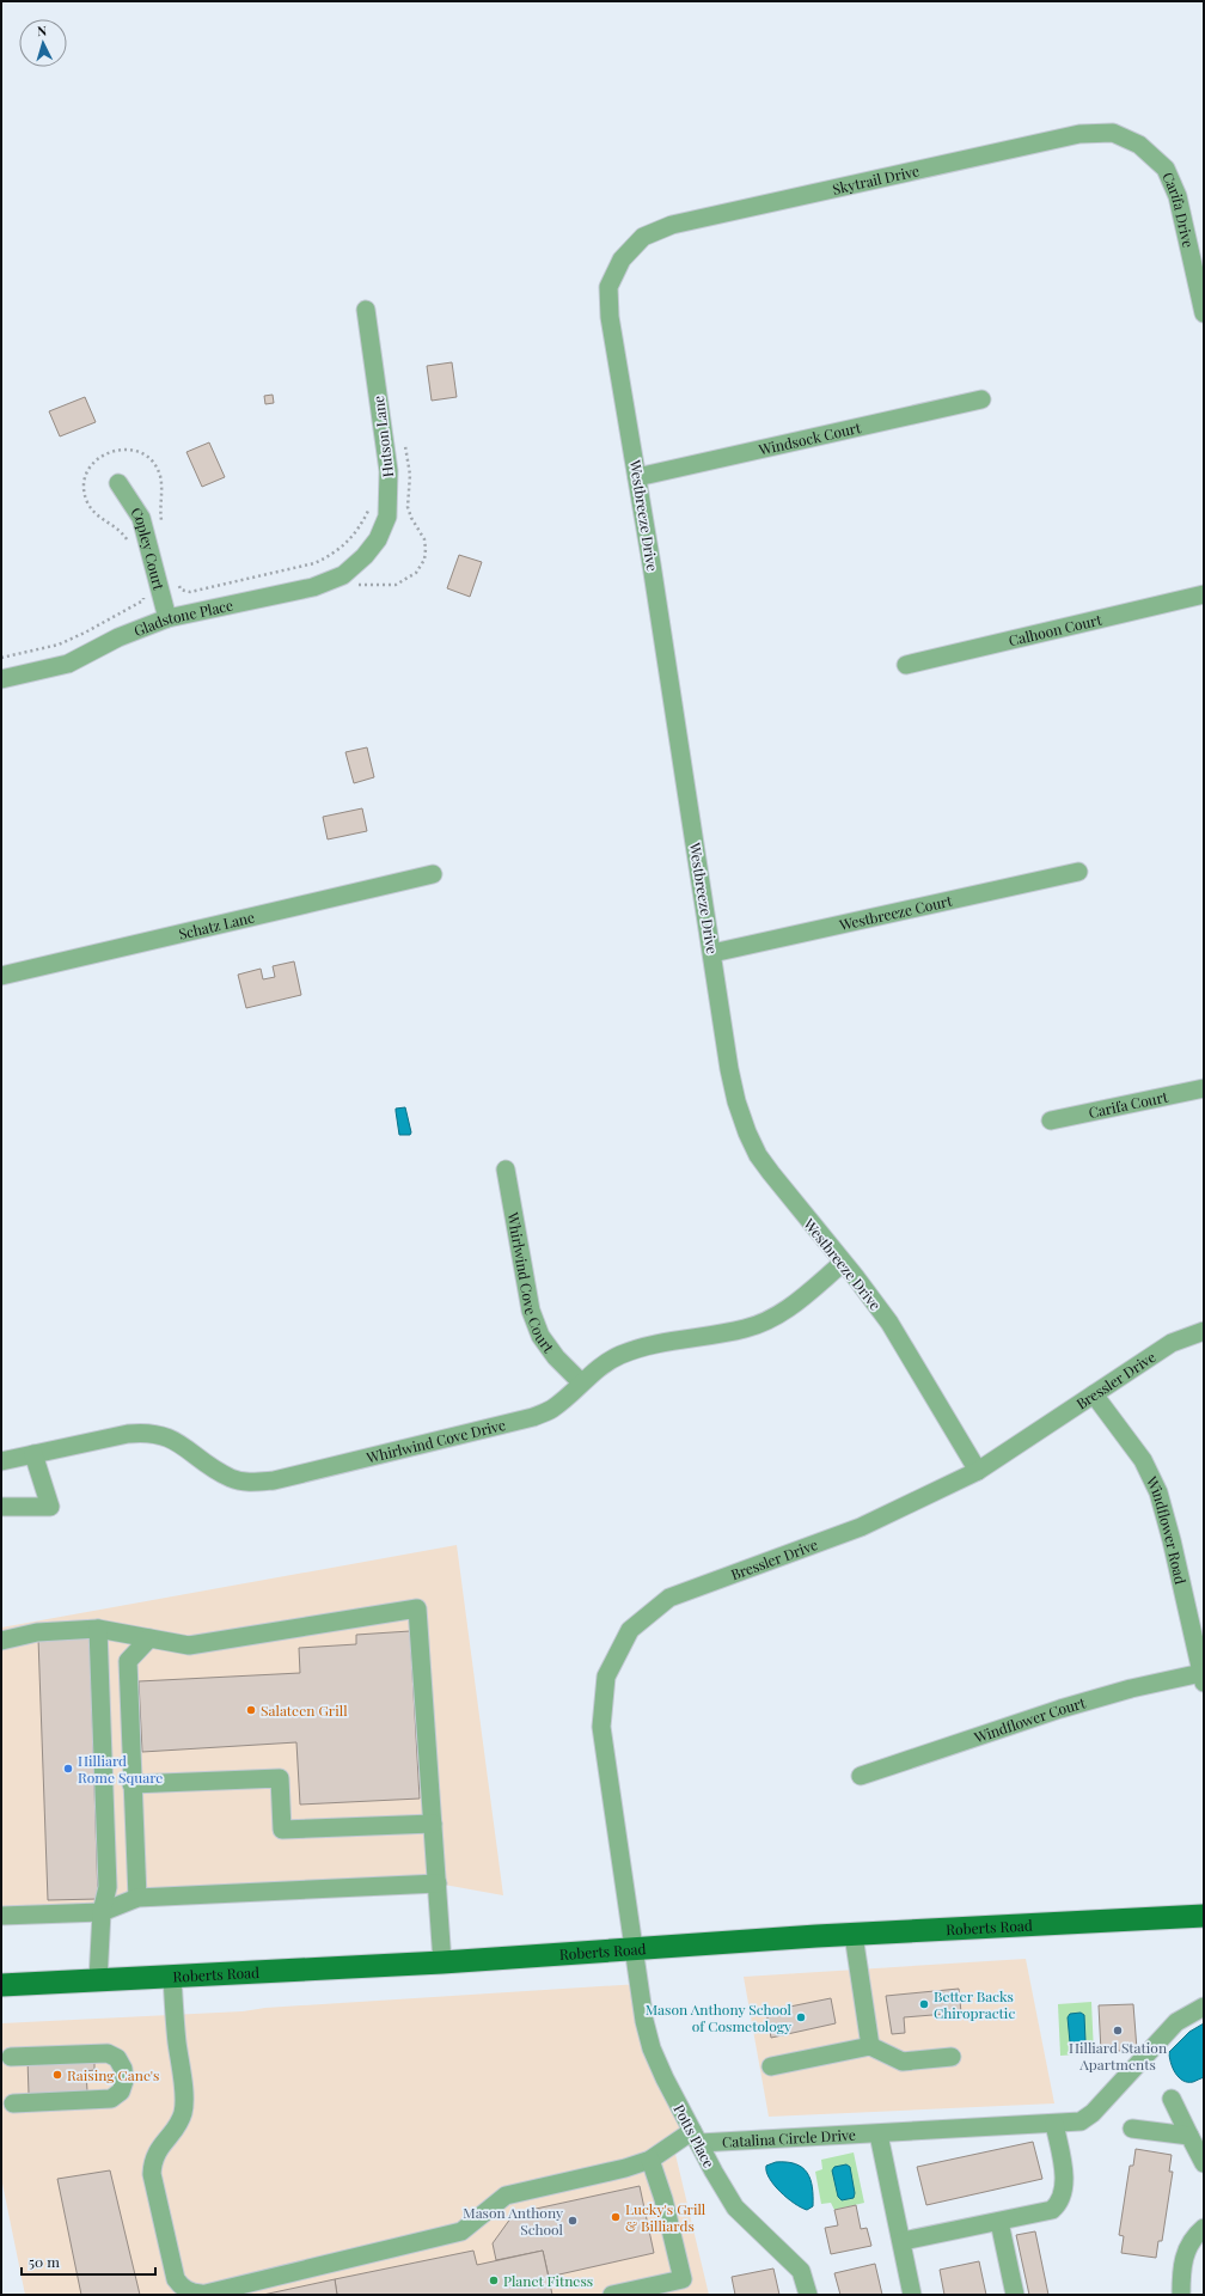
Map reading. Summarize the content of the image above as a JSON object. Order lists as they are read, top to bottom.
{
  "streets": {
    "main road": ["Roberts Road"],
    "street": [
      "Skytrail Drive",
      "Carifa Drive",
      "Hutson Lane",
      "Windsock Court",
      "Westbreeze Drive",
      "Copley Court",
      "Gladstone Place",
      "Calhoon Court",
      "Westbreeze Court",
      "Schatz Lane",
      "Carifa Court",
      "Whirlwind Cove Court",
      "Bressler Drive",
      "Whirlwind Cove Drive",
      "Windflower Road",
      "Windflower Court",
      "Potts Place",
      "Catalina Circle Drive"
    ]
  },
  "crossings": [
    ["Skytrail Drive", "Carifa Drive"],
    ["Skytrail Drive", "Westbreeze Drive"],
    ["Hutson Lane", "Gladstone Place"],
    ["Windsock Court", "Westbreeze Drive"],
    ["Westbreeze Drive", "Westbreeze Court"],
    ["Westbreeze Drive", "Bressler Drive"],
    ["Westbreeze Drive", "Whirlwind Cove Drive"],
    ["Copley Court", "Gladstone Place"],
    ["Whirlwind Cove Court", "Whirlwind Cove Drive"],
    ["Bressler Drive", "Windflower Road"],
    ["Bressler Drive", "Roberts Road"],
    ["Bressler Drive", "Potts Place"],
    ["Windflower Road", "Windflower Court"],
    ["Roberts Road", "Potts Place"],
    ["Potts Place", "Catalina Circle Drive"]
  ],
  "places": [
    "Salateen Grill",
    "Hilliard Rome Square",
    "Better Backs Chiropractic",
    "Mason Anthony School of Cosmetology",
    "Hilliard Station Apartments",
    "Raising Cane's",
    "Lucky's Grill & Billiards",
    "Mason Anthony School",
    "Planet Fitness"
  ],
  "scale_bar": "50 m",
  "north": "top"
}
